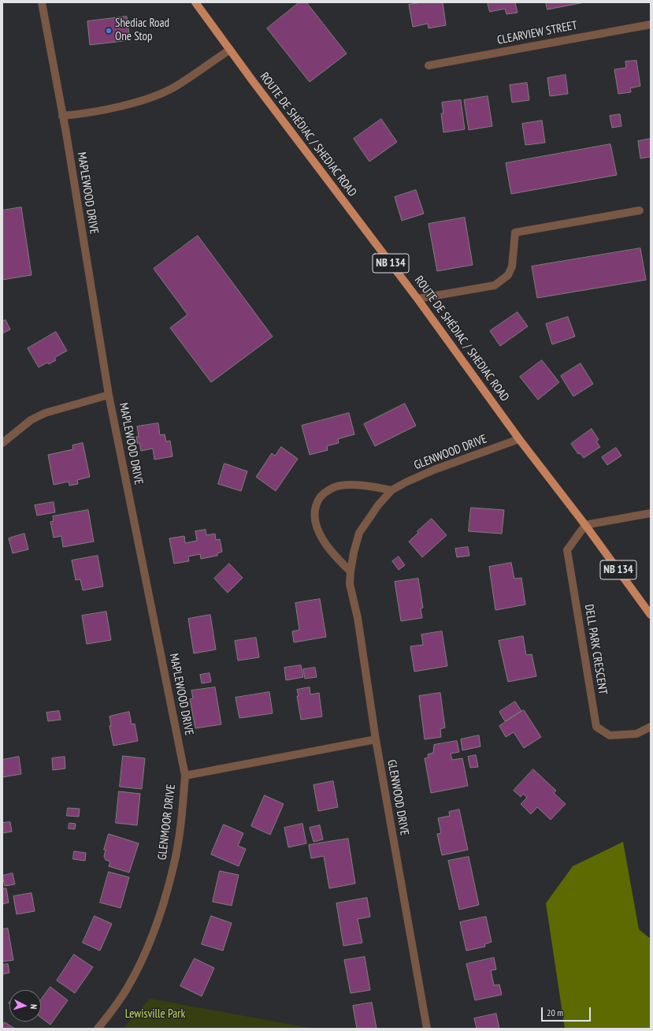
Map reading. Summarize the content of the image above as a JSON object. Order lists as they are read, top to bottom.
{
  "streets": {
    "main road": ["ROUTE DE SHÉDIAC / SHEDIAC ROAD", "NB 134"],
    "street": [
      "CLEARVIEW STREET",
      "MAPLEWOOD DRIVE",
      "GLENWOOD DRIVE",
      "DELL PARK CRESCENT",
      "GLENMOOR DRIVE"
    ]
  },
  "crossings": [
    ["ROUTE DE SHÉDIAC / SHEDIAC ROAD", "GLENWOOD DRIVE"],
    ["ROUTE DE SHÉDIAC / SHEDIAC ROAD", "DELL PARK CRESCENT"],
    ["MAPLEWOOD DRIVE", "GLENMOOR DRIVE"],
    ["GLENWOOD DRIVE", "GLENMOOR DRIVE"]
  ],
  "parks": ["Lewisville Park"],
  "places": ["Shediac Road One Stop"],
  "scale_bar": "20 m",
  "north": "right"
}
